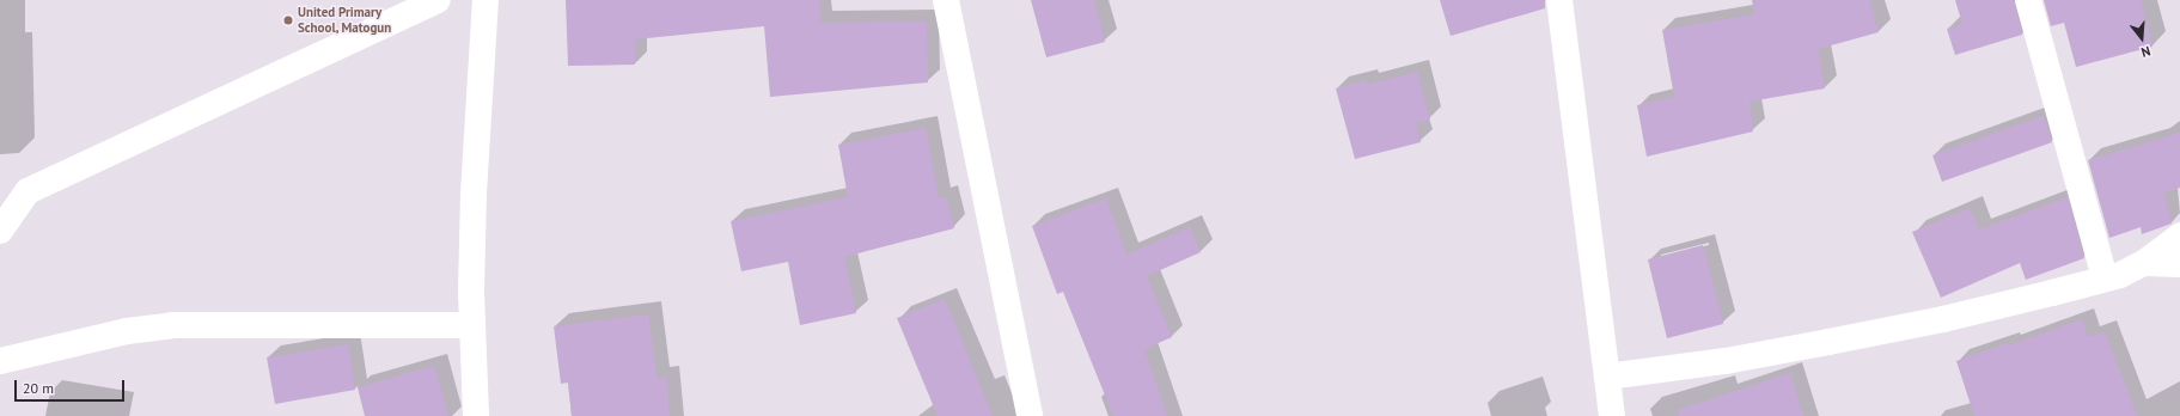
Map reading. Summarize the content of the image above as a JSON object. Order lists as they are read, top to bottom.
{
  "places": ["United Primary School, Matogun"],
  "scale_bar": "20 m",
  "north": "bottom"
}
